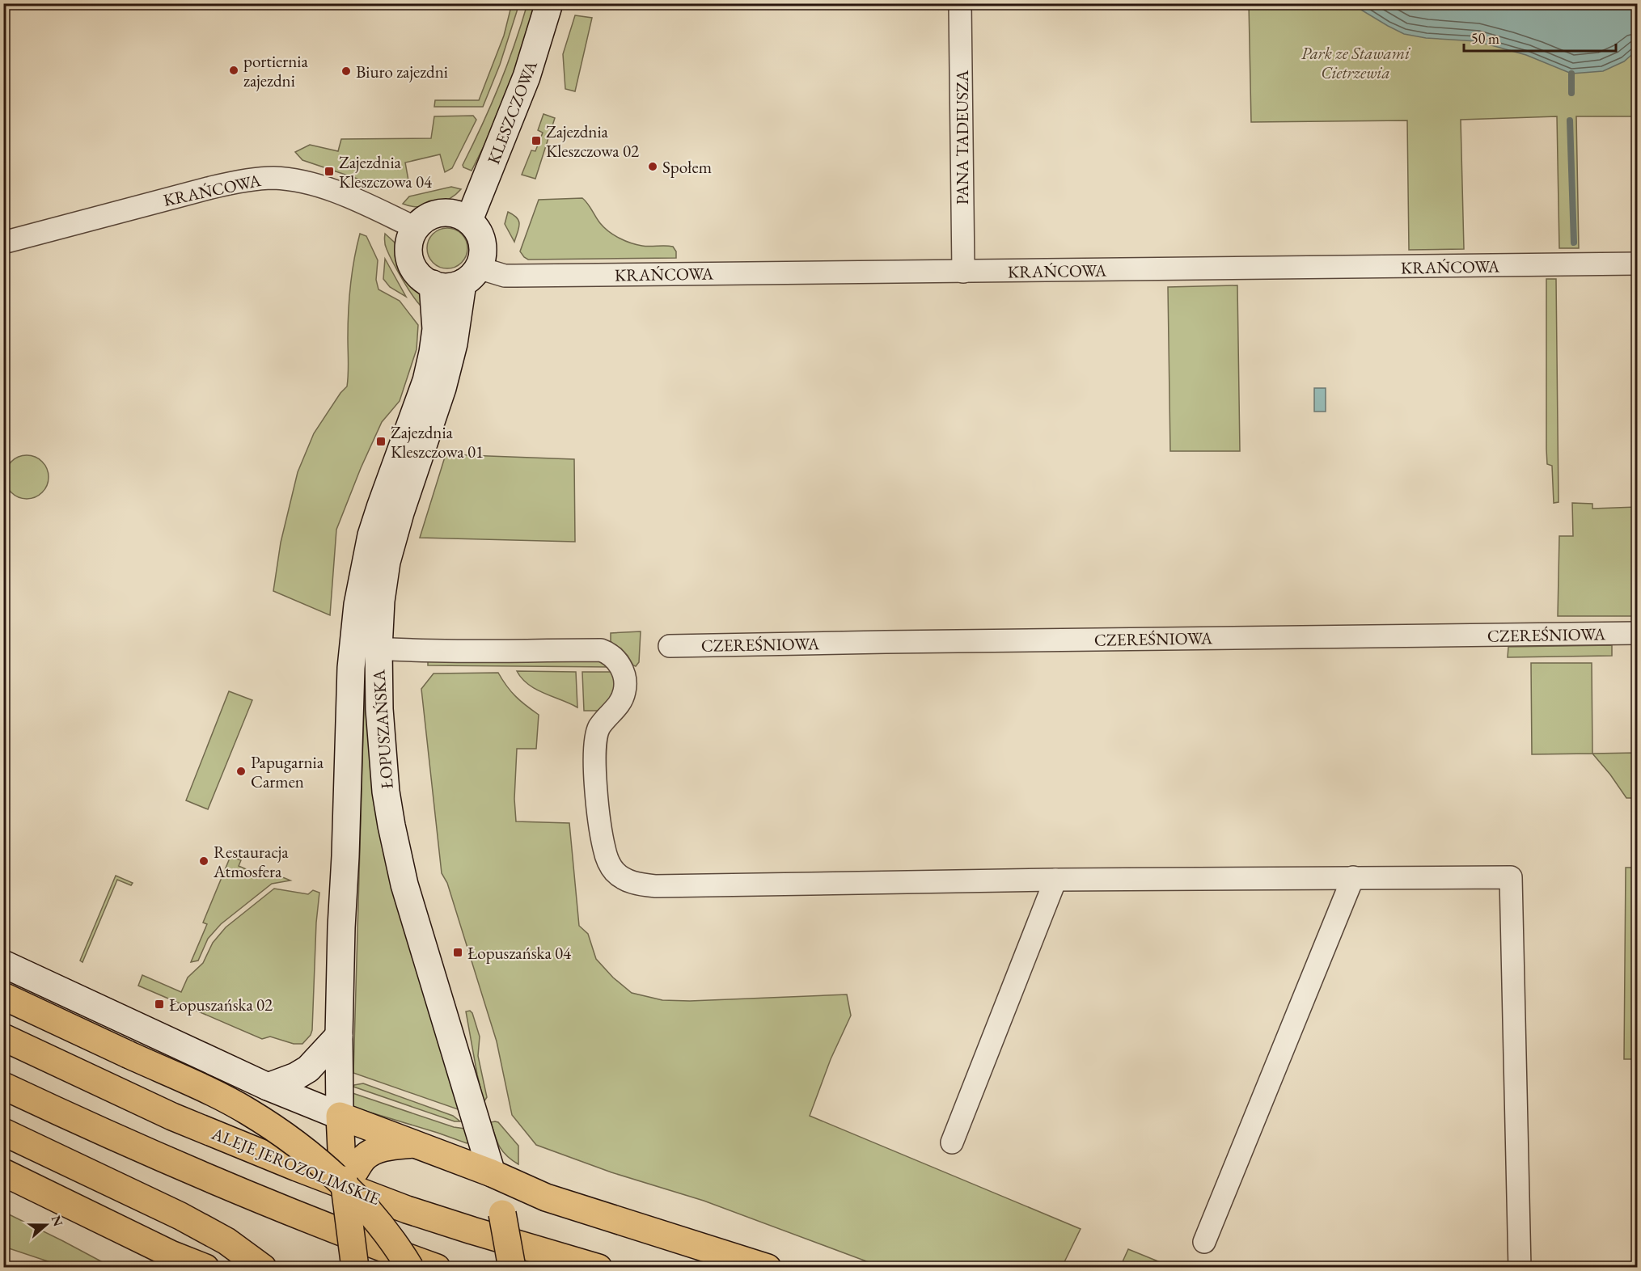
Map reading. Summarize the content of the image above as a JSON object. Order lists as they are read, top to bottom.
{
  "streets": {
    "main road": ["KLESZCZOWA", "ŁOPUSZAŃSKA", "ALEJE JEROZOLIMSKIE"],
    "street": ["PANA TADEUSZA", "KRAŃCOWA", "CZEREŚNIOWA"]
  },
  "crossings": [
    ["KLESZCZOWA", "KRAŃCOWA"],
    ["KLESZCZOWA", "ŁOPUSZAŃSKA"],
    ["PANA TADEUSZA", "KRAŃCOWA"],
    ["KRAŃCOWA", "ŁOPUSZAŃSKA"]
  ],
  "parks": ["Park ze Stawami Cietrzewia"],
  "places": {
    "other": [
      "portiernia zajezdni",
      "Biuro zajezdni",
      "Społem",
      "Papugarnia Carmen",
      "Restauracja Atmosfera"
    ],
    "transit": [
      "Zajezdnia Kleszczowa 02",
      "Zajezdnia Kleszczowa 04",
      "Zajezdnia Kleszczowa 01",
      "Łopuszańska 04",
      "Łopuszańska 02"
    ]
  },
  "scale_bar": "50 m",
  "north": "right"
}
